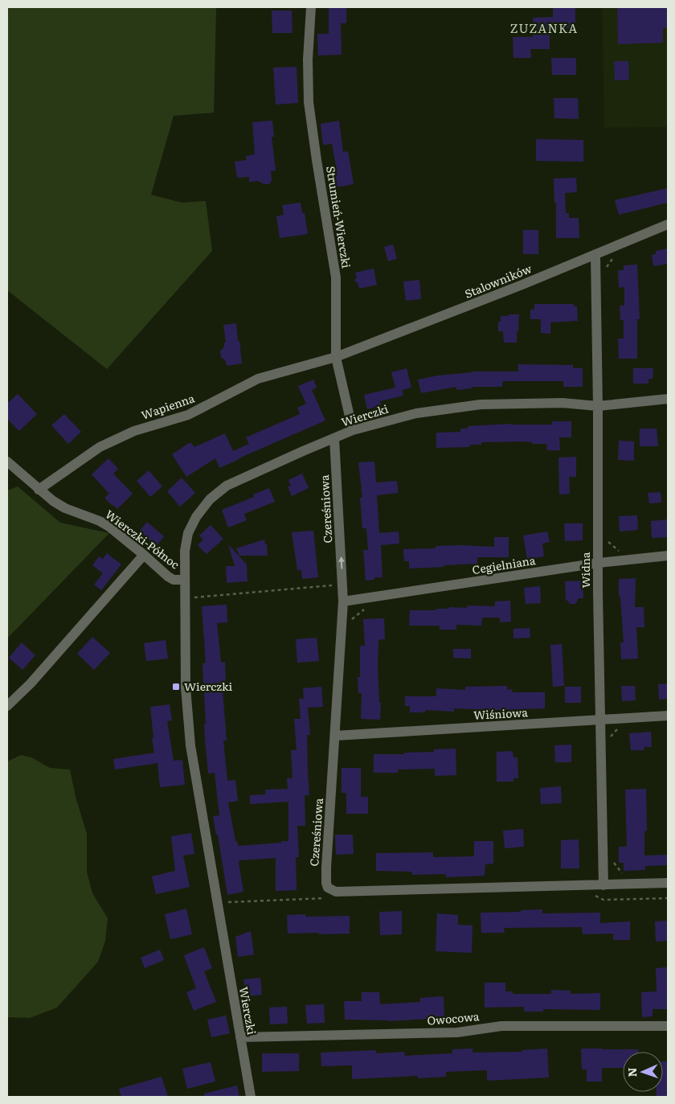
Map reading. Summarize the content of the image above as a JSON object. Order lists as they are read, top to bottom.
{
  "streets": {
    "street": [
      "Strumień-Wierczki",
      "Stalowników",
      "Wapienna",
      "Wierczki",
      "Czereśniowa",
      "Wierczki-Północ",
      "Cegielniana",
      "Widna",
      "Wiśniowa",
      "Owocowa"
    ]
  },
  "crossings": [
    ["Strumień-Wierczki", "Stalowników"],
    ["Strumień-Wierczki", "Wapienna"],
    ["Strumień-Wierczki", "Wierczki"],
    ["Stalowników", "Wapienna"],
    ["Stalowników", "Widna"],
    ["Wapienna", "Wierczki-Północ"],
    ["Wierczki", "Czereśniowa"],
    ["Wierczki", "Wierczki-Północ"],
    ["Wierczki", "Widna"],
    ["Wierczki", "Owocowa"],
    ["Czereśniowa", "Cegielniana"],
    ["Czereśniowa", "Widna"],
    ["Czereśniowa", "Wiśniowa"],
    ["Cegielniana", "Widna"],
    ["Widna", "Wiśniowa"]
  ],
  "districts": ["ZUZANKA"],
  "places": {
    "transit": ["Wierczki"]
  },
  "north": "left"
}
